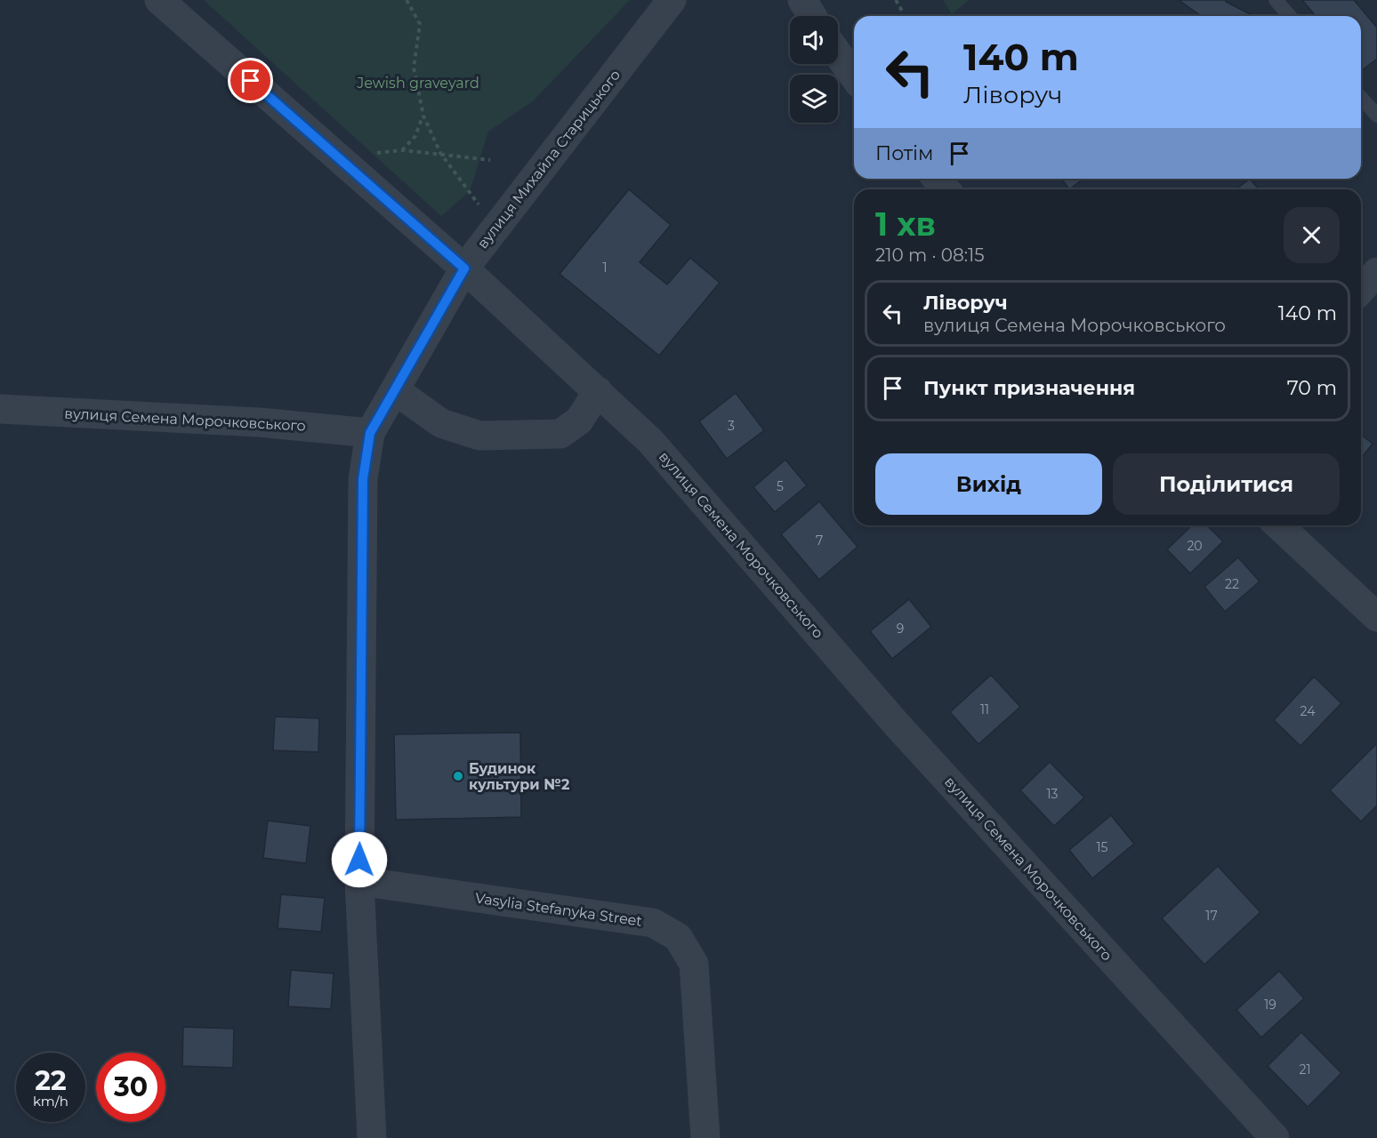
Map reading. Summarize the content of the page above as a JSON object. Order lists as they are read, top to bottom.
{
  "streets": {
    "street": ["вулиця Михайла Старицького", "вулиця Семена Морочковського", "Vasylia Stefanyka Street"]
  },
  "crossings": [
    ["вулиця Михайла Старицького", "вулиця Семена Морочковського"],
    ["вулиця Михайла Старицького", "Vasylia Stefanyka Street"]
  ],
  "parks": ["Jewish graveyard"],
  "places": ["Будинок культури №2"],
  "house_numbers": [
    "1",
    "3",
    "5",
    "7",
    "20",
    "22",
    "9",
    "11",
    "24",
    "13",
    "15",
    "17",
    "19",
    "21"
  ],
  "page": {
    "turn": ["140 m", "Ліворуч"],
    "then": "Потім",
    "heading": ["1 хв", "210 m · 08:15"],
    "list": [
      {
        "name": "Ліворуч",
        "note": "вулиця Семена Морочковського",
        "value": "140 m"
      },
      {
        "name": "Пункт призначення",
        "value": "70 m"
      }
    ],
    "buttons": ["Вихід", "Поділитися"],
    "speed": "22 km/h",
    "limit": "30"
  }
}
